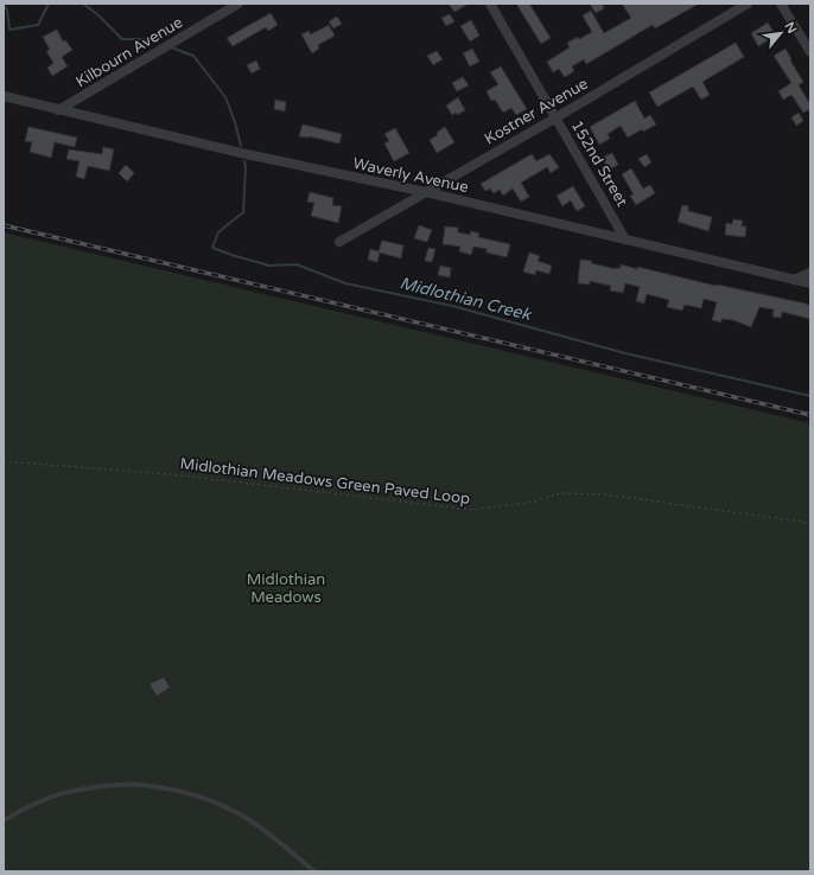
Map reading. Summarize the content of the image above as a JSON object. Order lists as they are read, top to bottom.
{
  "streets": {
    "street": [
      "Kilbourn Avenue",
      "Kostner Avenue",
      "152nd Street",
      "Waverly Avenue"
    ],
    "path": ["Midlothian Meadows Green Paved Loop"]
  },
  "crossings": [
    ["Kilbourn Avenue", "Waverly Avenue"],
    ["Kostner Avenue", "152nd Street"],
    ["Kostner Avenue", "Waverly Avenue"],
    ["152nd Street", "Waverly Avenue"]
  ],
  "water": ["Midlothian Creek"],
  "parks": ["Midlothian Meadows"],
  "north": "top right"
}
